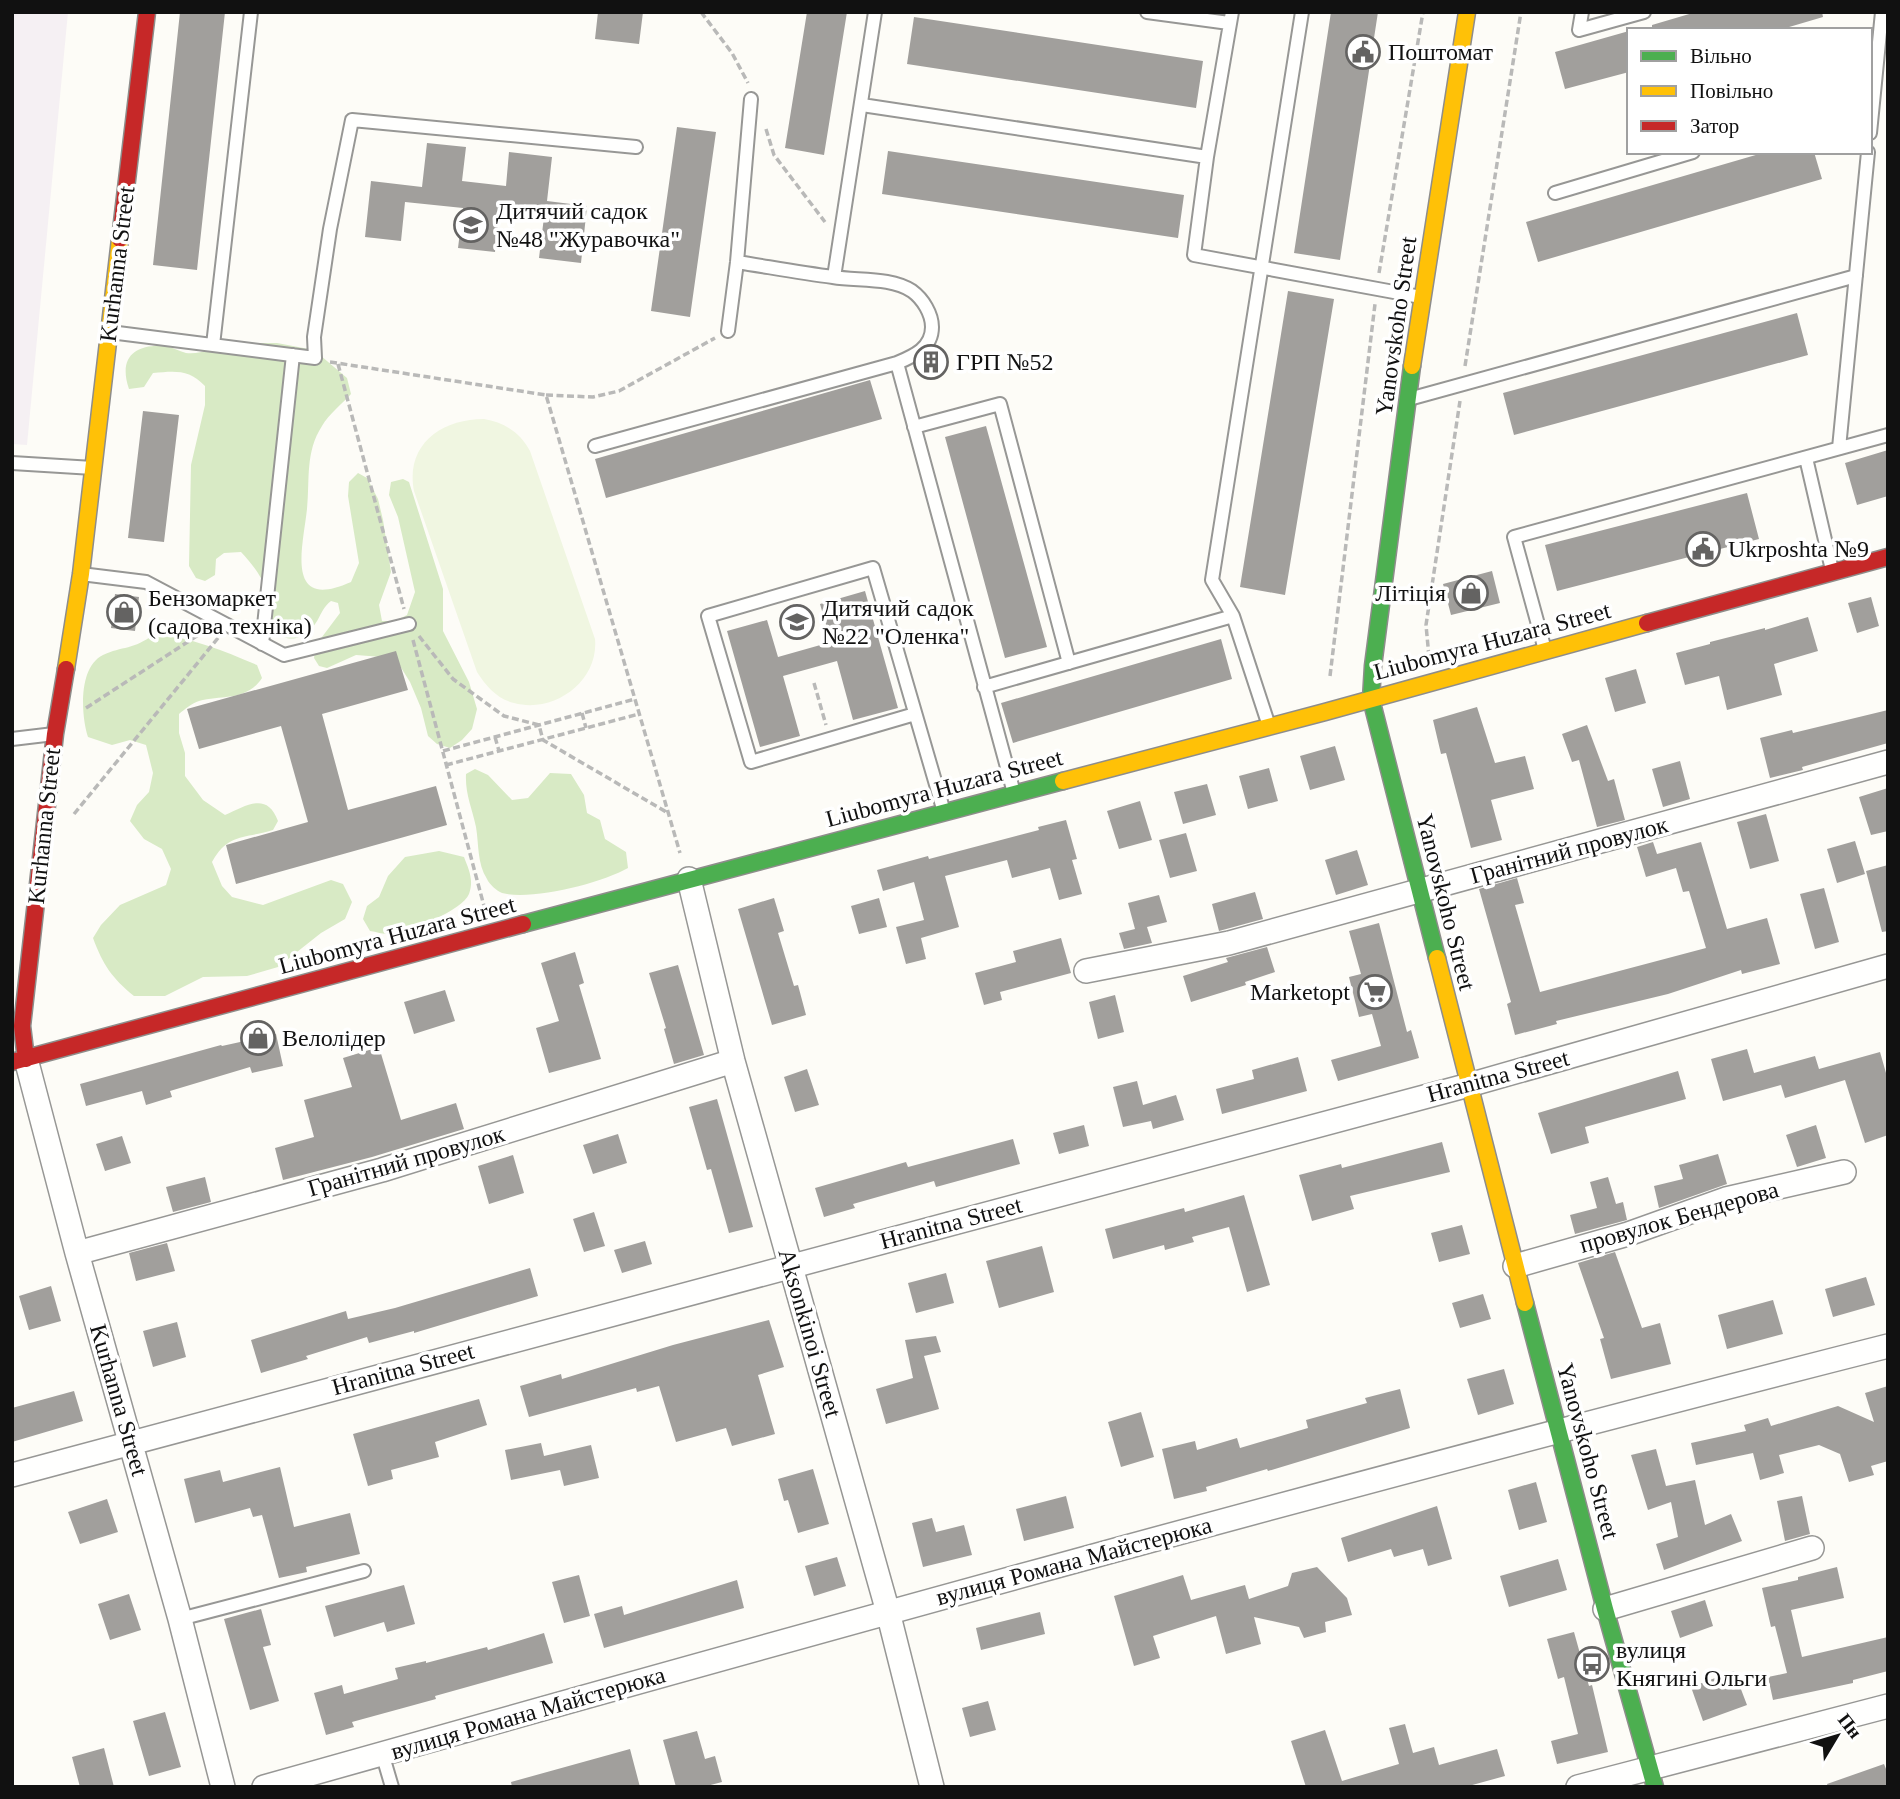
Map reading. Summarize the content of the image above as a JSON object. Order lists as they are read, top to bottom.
{
  "streets": {
    "street": [
      "Kurhanna Street",
      "Yanovskoho Street",
      "Liubomyra Huzara Street",
      "Гранітний провулок",
      "Hranitna Street",
      "провулок Бендерова",
      "Aksonkinoi Street",
      "вулиця Романа Майстерюка"
    ]
  },
  "crossings": [
    ["Kurhanna Street", "Liubomyra Huzara Street"],
    ["Kurhanna Street", "Гранітний провулок"],
    ["Kurhanna Street", "Hranitna Street"],
    ["Yanovskoho Street", "Liubomyra Huzara Street"],
    ["Yanovskoho Street", "Гранітний провулок"],
    ["Yanovskoho Street", "Hranitna Street"],
    ["Yanovskoho Street", "провулок Бендерова"],
    ["Yanovskoho Street", "вулиця Романа Майстерюка"],
    ["Liubomyra Huzara Street", "Aksonkinoi Street"],
    ["Гранітний провулок", "Aksonkinoi Street"],
    ["Hranitna Street", "Aksonkinoi Street"],
    ["Aksonkinoi Street", "вулиця Романа Майстерюка"]
  ],
  "places": {
    "public building": ["Поштомат", "Ukrposhta №9"],
    "school or university": ["Дитячий садок №48 \"Журавочка\"", "Дитячий садок №22 \"Оленка\""],
    "building": ["ГРП №52"],
    "shop": ["Літіція", "Бензомаркет (садова техніка)", "Велолідер"],
    "supermarket": ["Marketopt"],
    "bus stop": ["вулиця Княгині Ольги"]
  },
  "legend": ["Вільно", "Повільно", "Затор"],
  "north": "top right"
}
